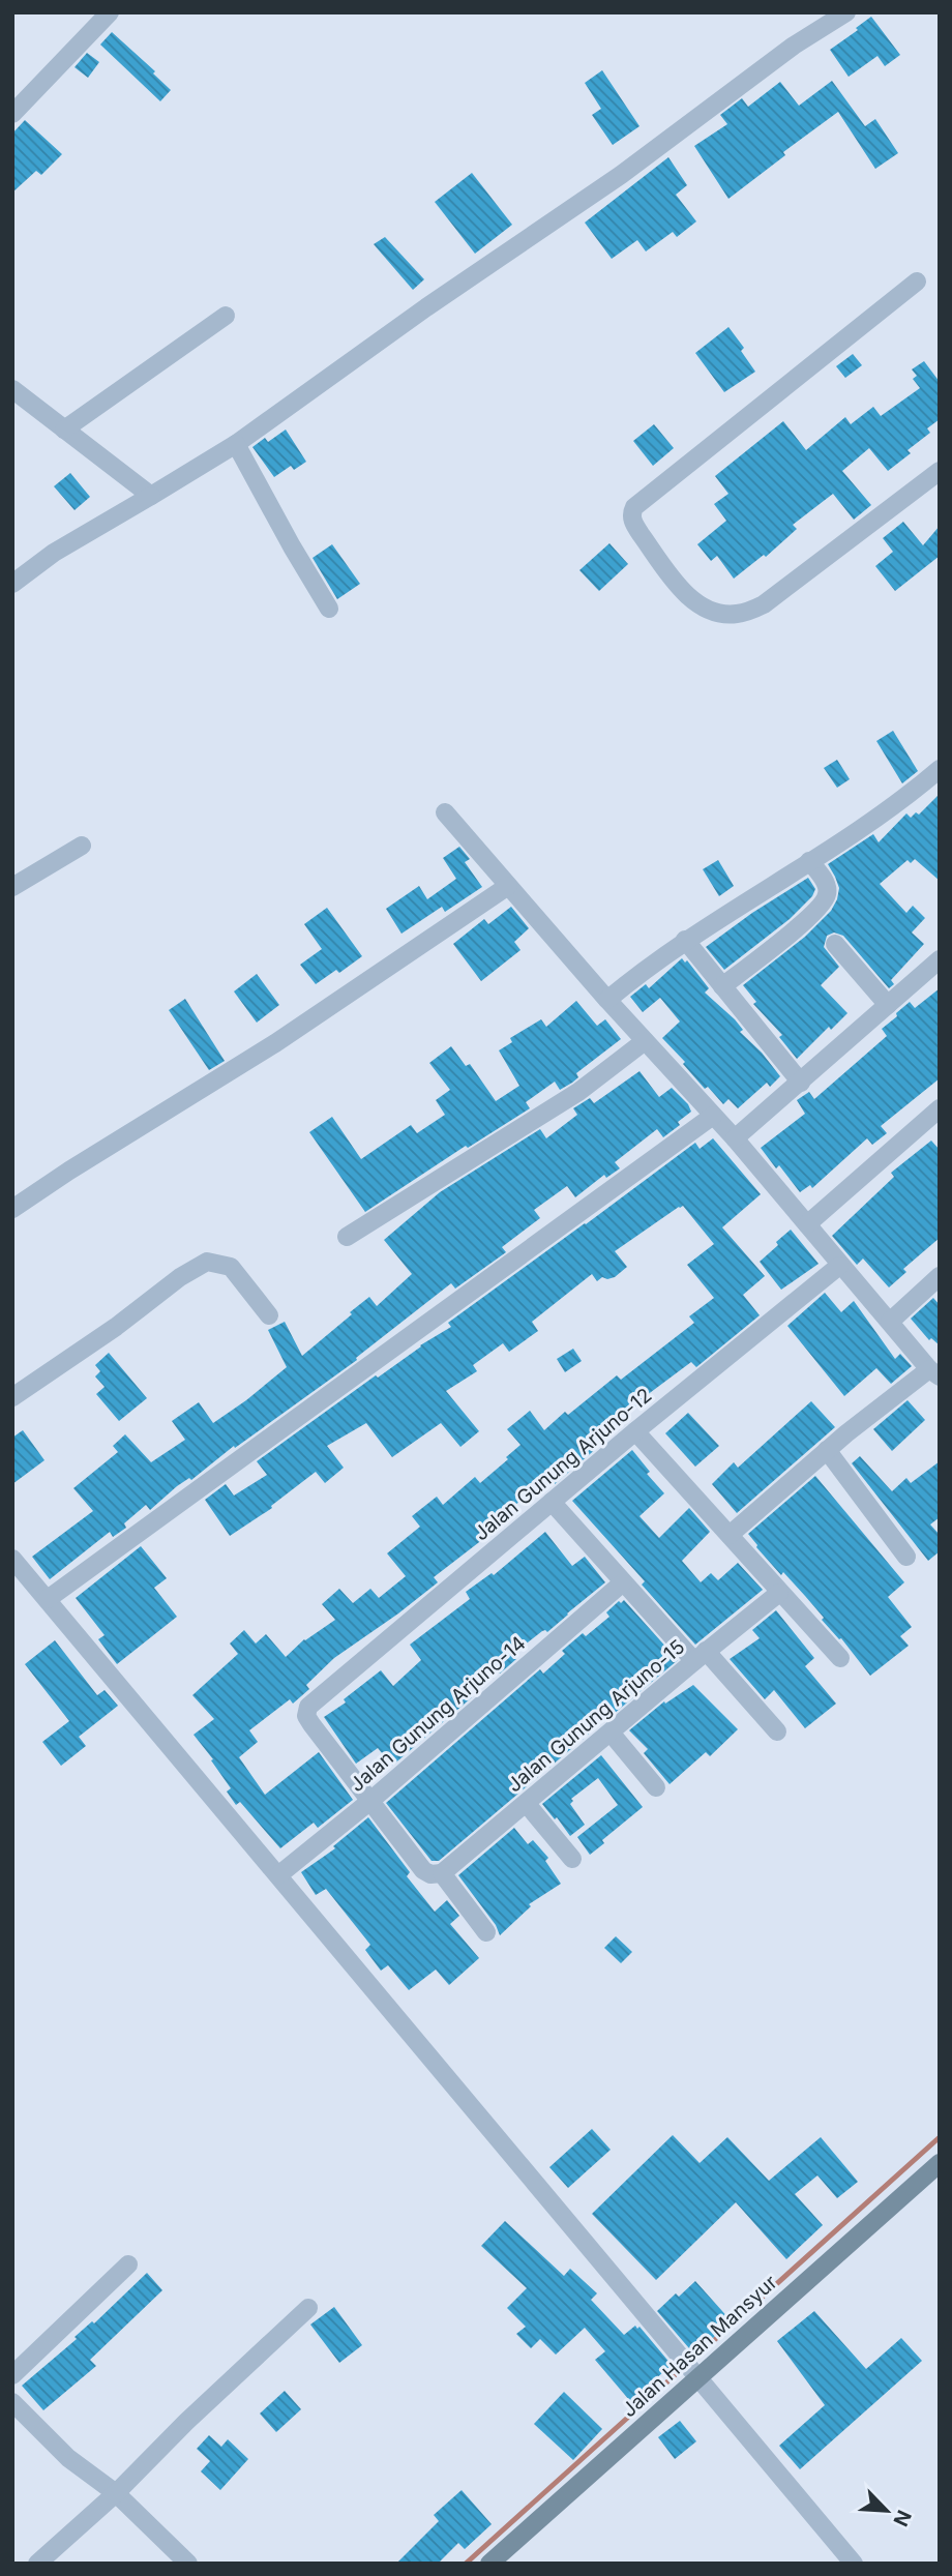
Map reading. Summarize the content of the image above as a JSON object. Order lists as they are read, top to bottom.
{
  "streets": {
    "street": [
      "Jalan Gunung Arjuno-12",
      "Jalan Gunung Arjuno-14",
      "Jalan Gunung Arjuno-15",
      "Jalan Hasan Mansyur"
    ]
  },
  "crossings": [
    ["Jalan Gunung Arjuno-12", "Jalan Gunung Arjuno-14"]
  ],
  "north": "bottom right"
}
